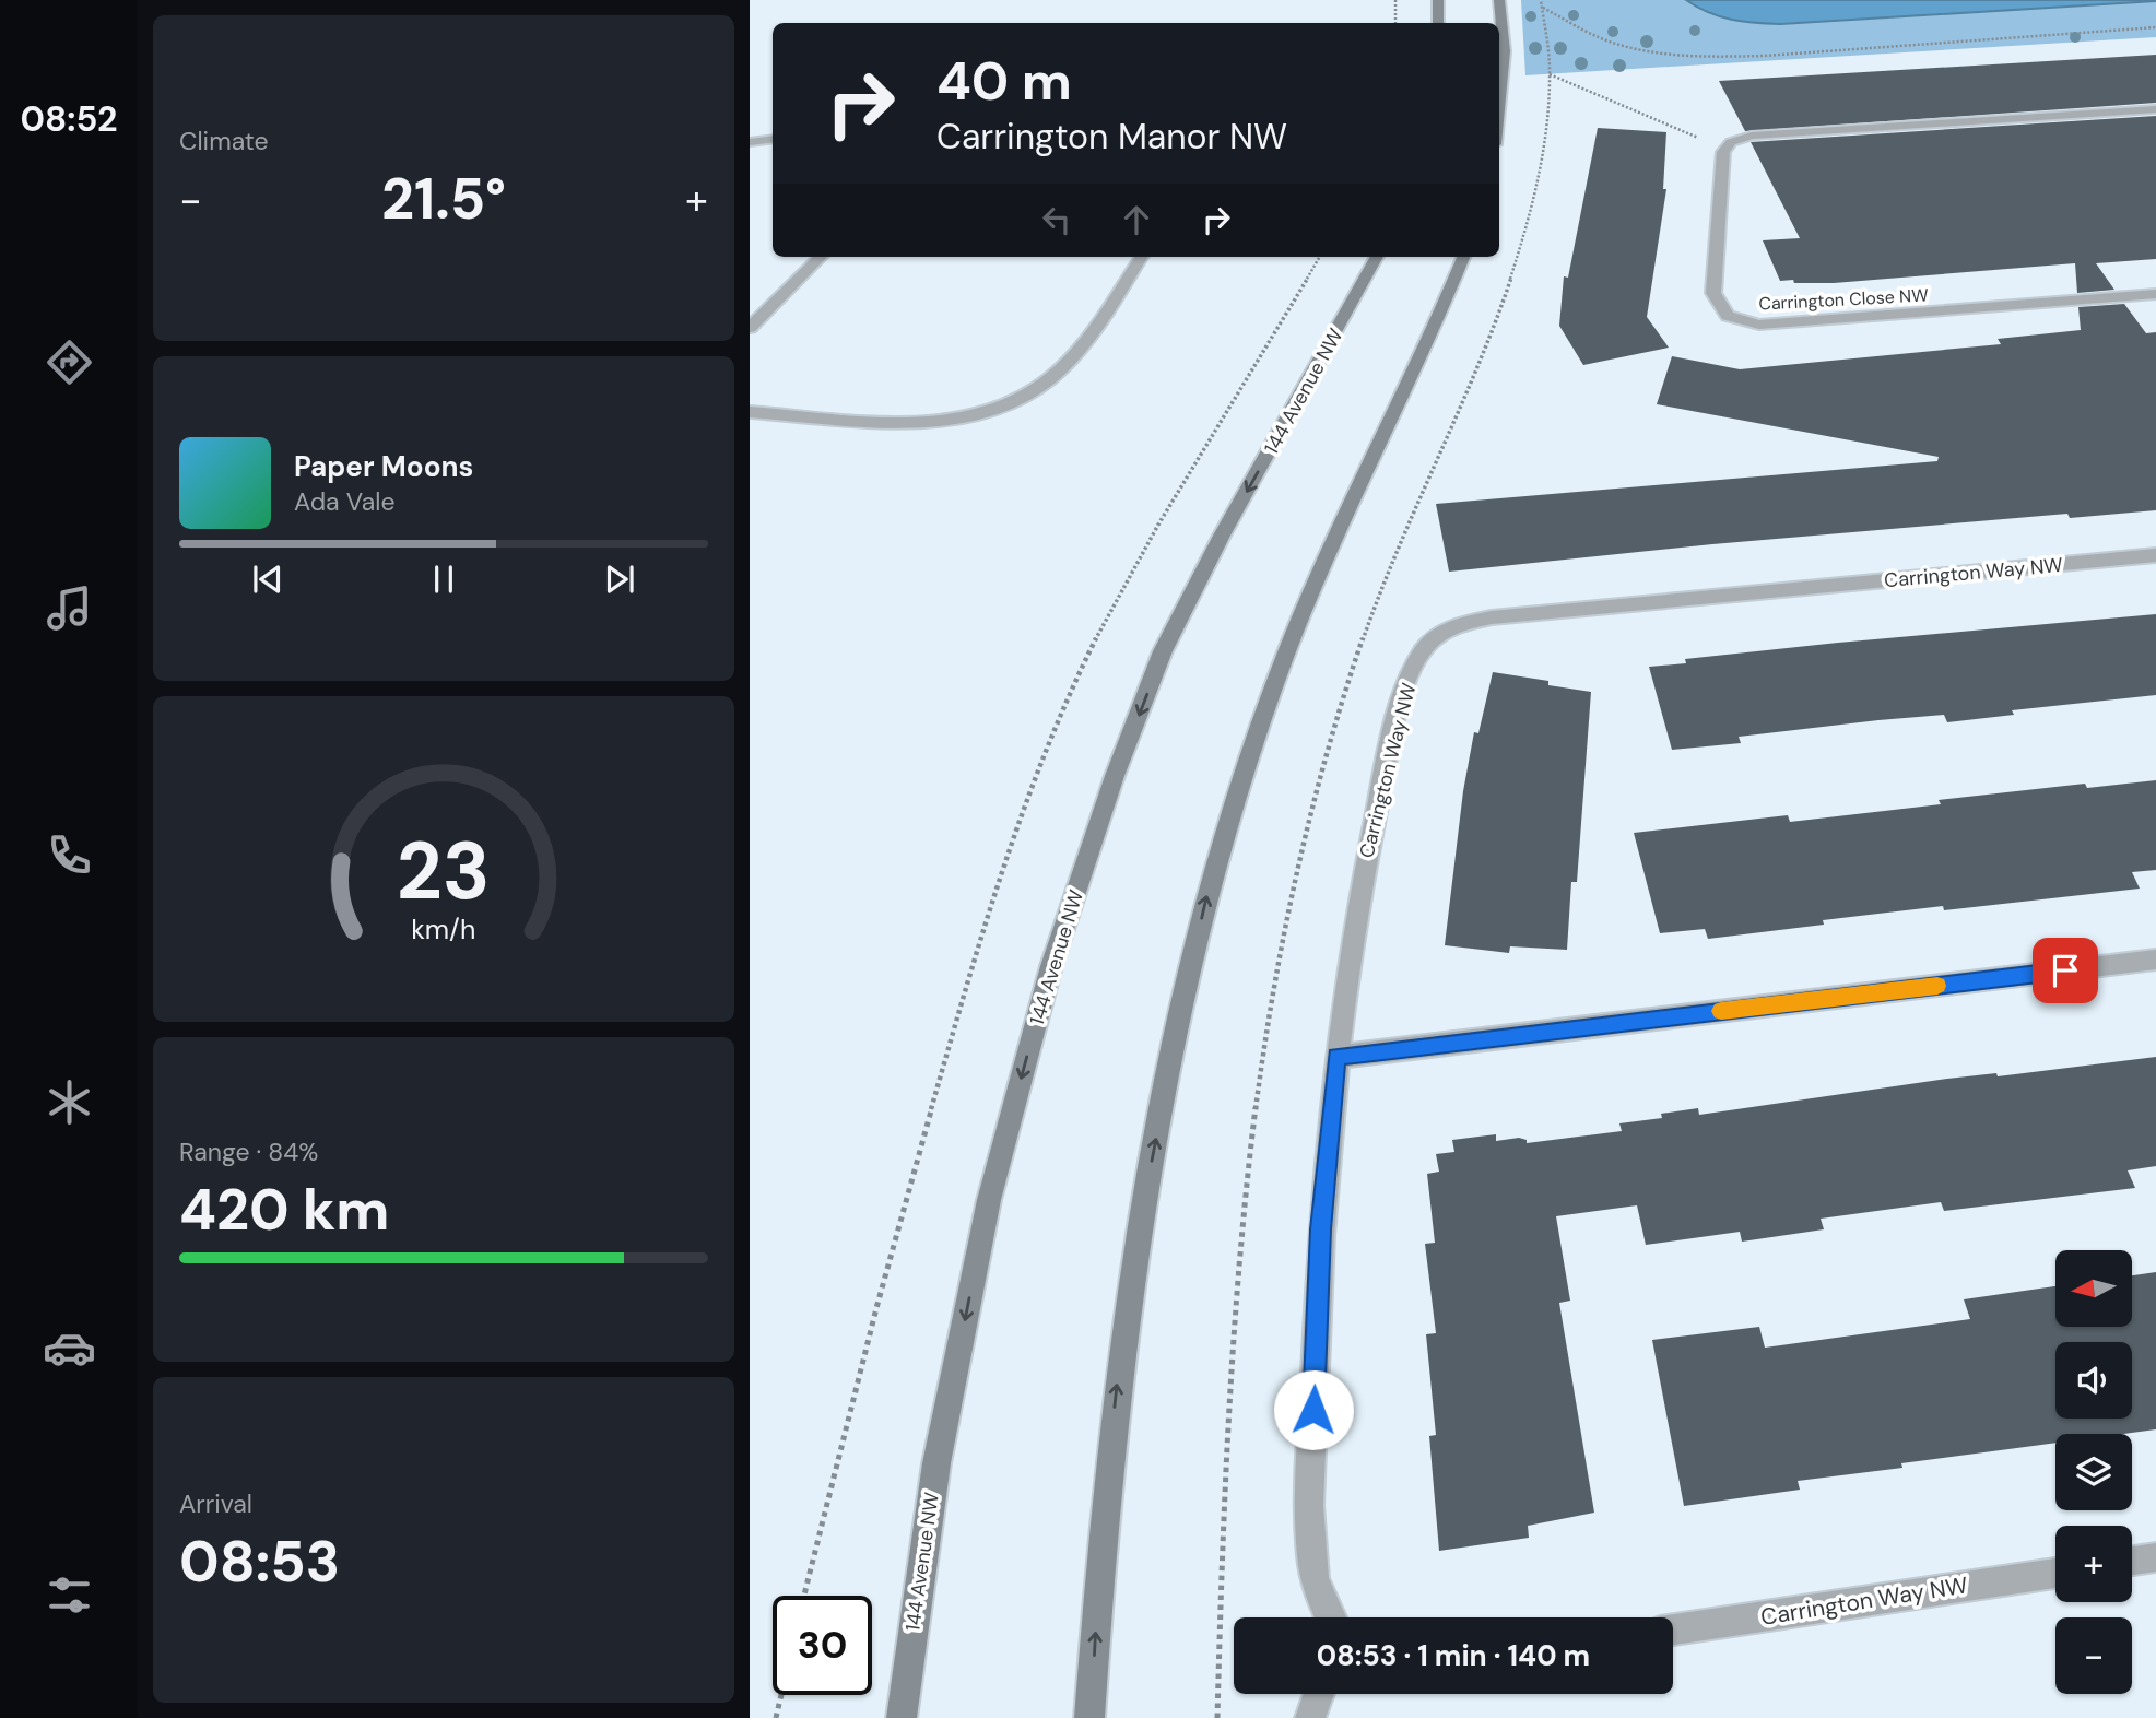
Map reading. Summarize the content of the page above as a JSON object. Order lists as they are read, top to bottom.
{
  "streets": {
    "main road": ["144 Avenue NW"],
    "street": ["Carrington Close NW", "Carrington Way NW"]
  },
  "north": "left",
  "page": {
    "tabs": "08:52",
    "tile": [
      "Climate",
      ["Range · 84%", "420 km"],
      ["Arrival", "08:53"]
    ],
    "turn": ["40 m", "Carrington Manor NW"],
    "heat": ["−", "21.5°", "+"],
    "song": ["Paper Moons", "Ada Vale"],
    "map_buttons": ["+", "−"],
    "limit": "30",
    "trip": "08:53 · 1 min · 140 m",
    "gauge": ["23", "km/h"]
  }
}
